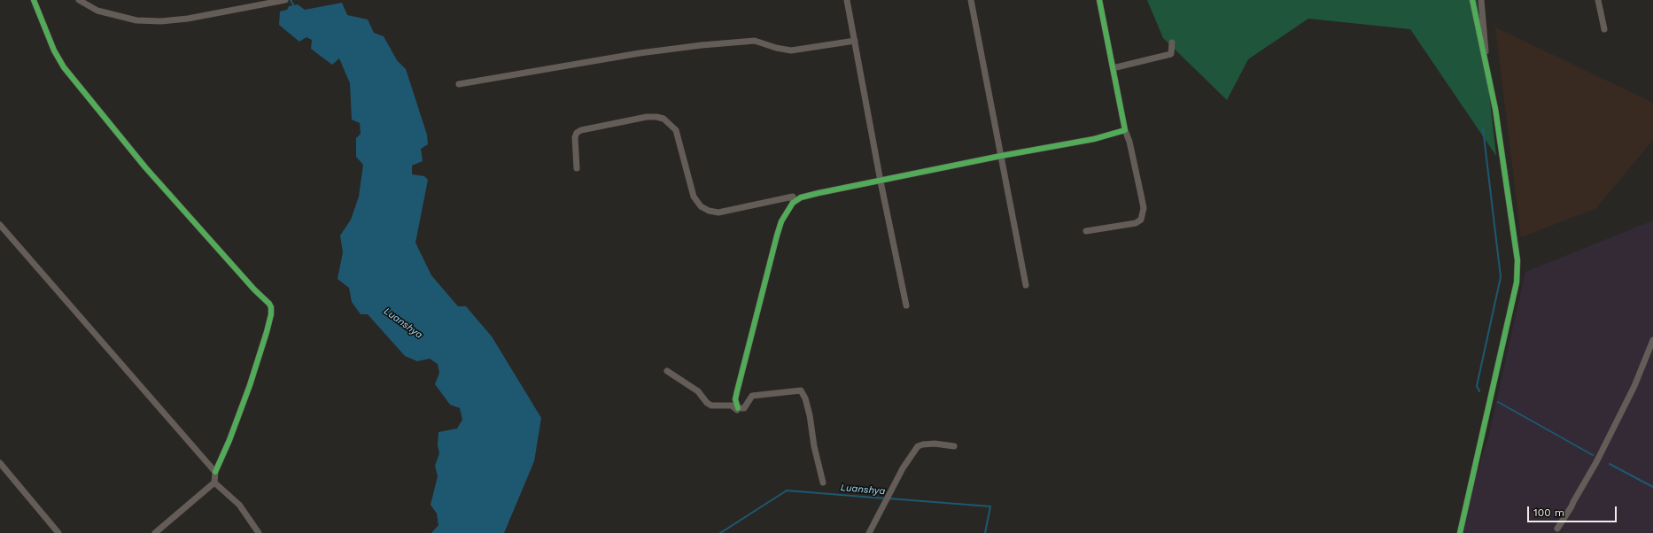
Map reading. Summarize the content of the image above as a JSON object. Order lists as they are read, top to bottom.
{
  "water": ["Luanshya"],
  "scale_bar": "100 m"
}
